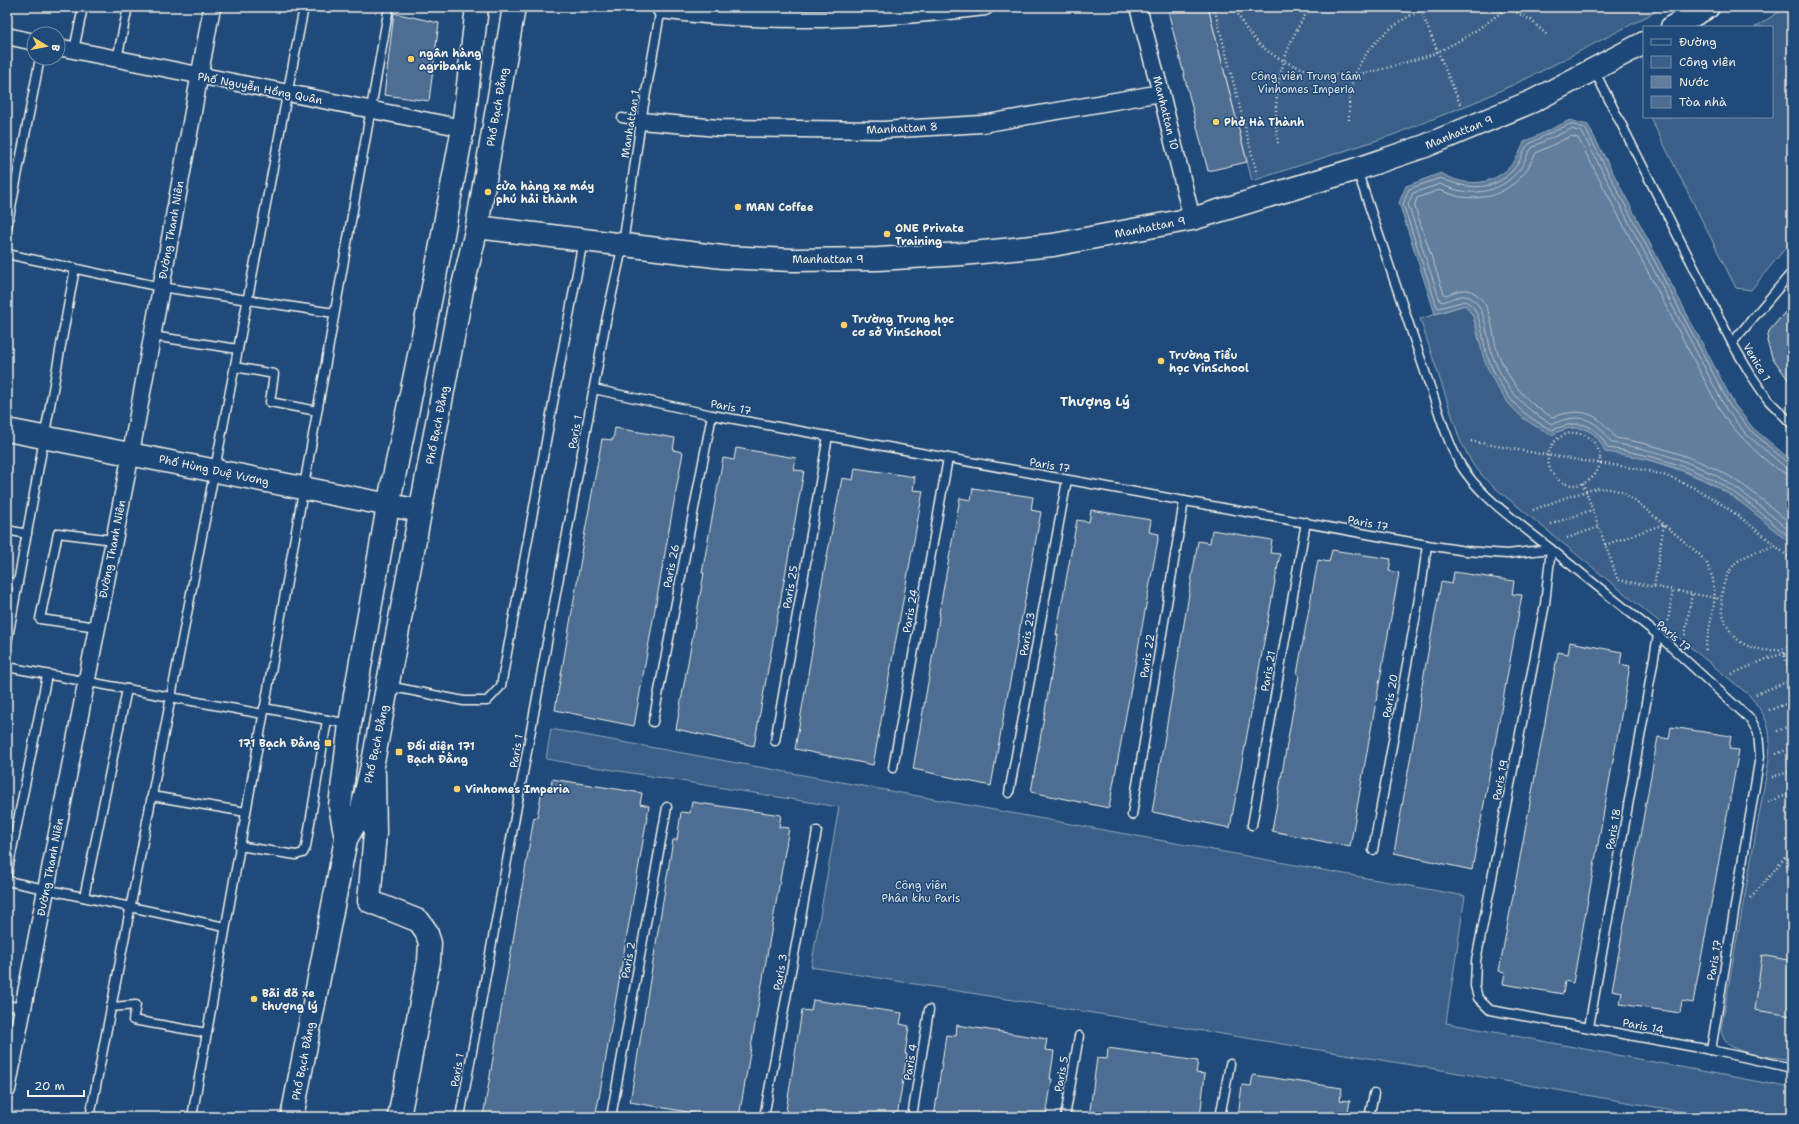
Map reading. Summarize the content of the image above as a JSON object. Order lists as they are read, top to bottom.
{
  "streets": {
    "main road": ["Phố Bạch Đằng", "Manhattan 9", "Phố Hùng Duệ Vương"],
    "street": [
      "Phố Nguyễn Hồng Quân",
      "Manhattan 10",
      "Manhattan 8",
      "Đường Thanh Niên"
    ],
    "lane": [
      "Manhattan 1",
      "Venice 1",
      "Paris 17",
      "Paris 1",
      "Paris 26",
      "Paris 25",
      "Paris 24",
      "Paris 23",
      "Paris 22",
      "Paris 21",
      "Paris 20",
      "Paris 19",
      "Paris 18",
      "Paris 2",
      "Paris 3",
      "Paris 14",
      "Paris 4",
      "Paris 5"
    ]
  },
  "crossings": [
    ["Phố Nguyễn Hồng Quân", "Phố Bạch Đằng"],
    ["Phố Nguyễn Hồng Quân", "Đường Thanh Niên"],
    ["Phố Bạch Đằng", "Manhattan 9"],
    ["Phố Bạch Đằng", "Phố Hùng Duệ Vương"],
    ["Manhattan 10", "Manhattan 8"],
    ["Manhattan 10", "Manhattan 9"],
    ["Manhattan 1", "Manhattan 8"],
    ["Manhattan 1", "Manhattan 9"],
    ["Manhattan 1", "Paris 17"],
    ["Manhattan 1", "Paris 1"],
    ["Đường Thanh Niên", "Phố Hùng Duệ Vương"],
    ["Paris 17", "Paris 1"],
    ["Paris 17", "Paris 26"],
    ["Paris 17", "Paris 25"],
    ["Paris 17", "Paris 24"],
    ["Paris 17", "Paris 23"],
    ["Paris 17", "Paris 22"],
    ["Paris 17", "Paris 21"],
    ["Paris 17", "Paris 20"],
    ["Paris 17", "Paris 19"],
    ["Paris 17", "Paris 18"],
    ["Paris 17", "Paris 14"],
    ["Paris 19", "Paris 14"],
    ["Paris 18", "Paris 14"]
  ],
  "districts": ["Thượng Lý"],
  "parks": ["Công viên Trung tâm Vinhomes Imperia", "Công viên Phân khu Paris"],
  "places": {
    "other": [
      "ngân hàng agribank",
      "Phở Hà Thành",
      "cửa hàng xe máy phú hải thành",
      "MAN Coffee",
      "ONE Private Training",
      "Trường Trung học cơ sở VinSchool",
      "Trường Tiểu học VinSchool",
      "Vinhomes Imperia",
      "Bãi đõ xe thượng lý"
    ],
    "transit": ["171 Bạch Đằng", "Đối diện 171 Bạch Đằng"]
  },
  "legend": [
    "Đường",
    "Công viên",
    "Nước",
    "Tòa nhà"
  ],
  "scale_bar": "20 m",
  "north": "right"
}
